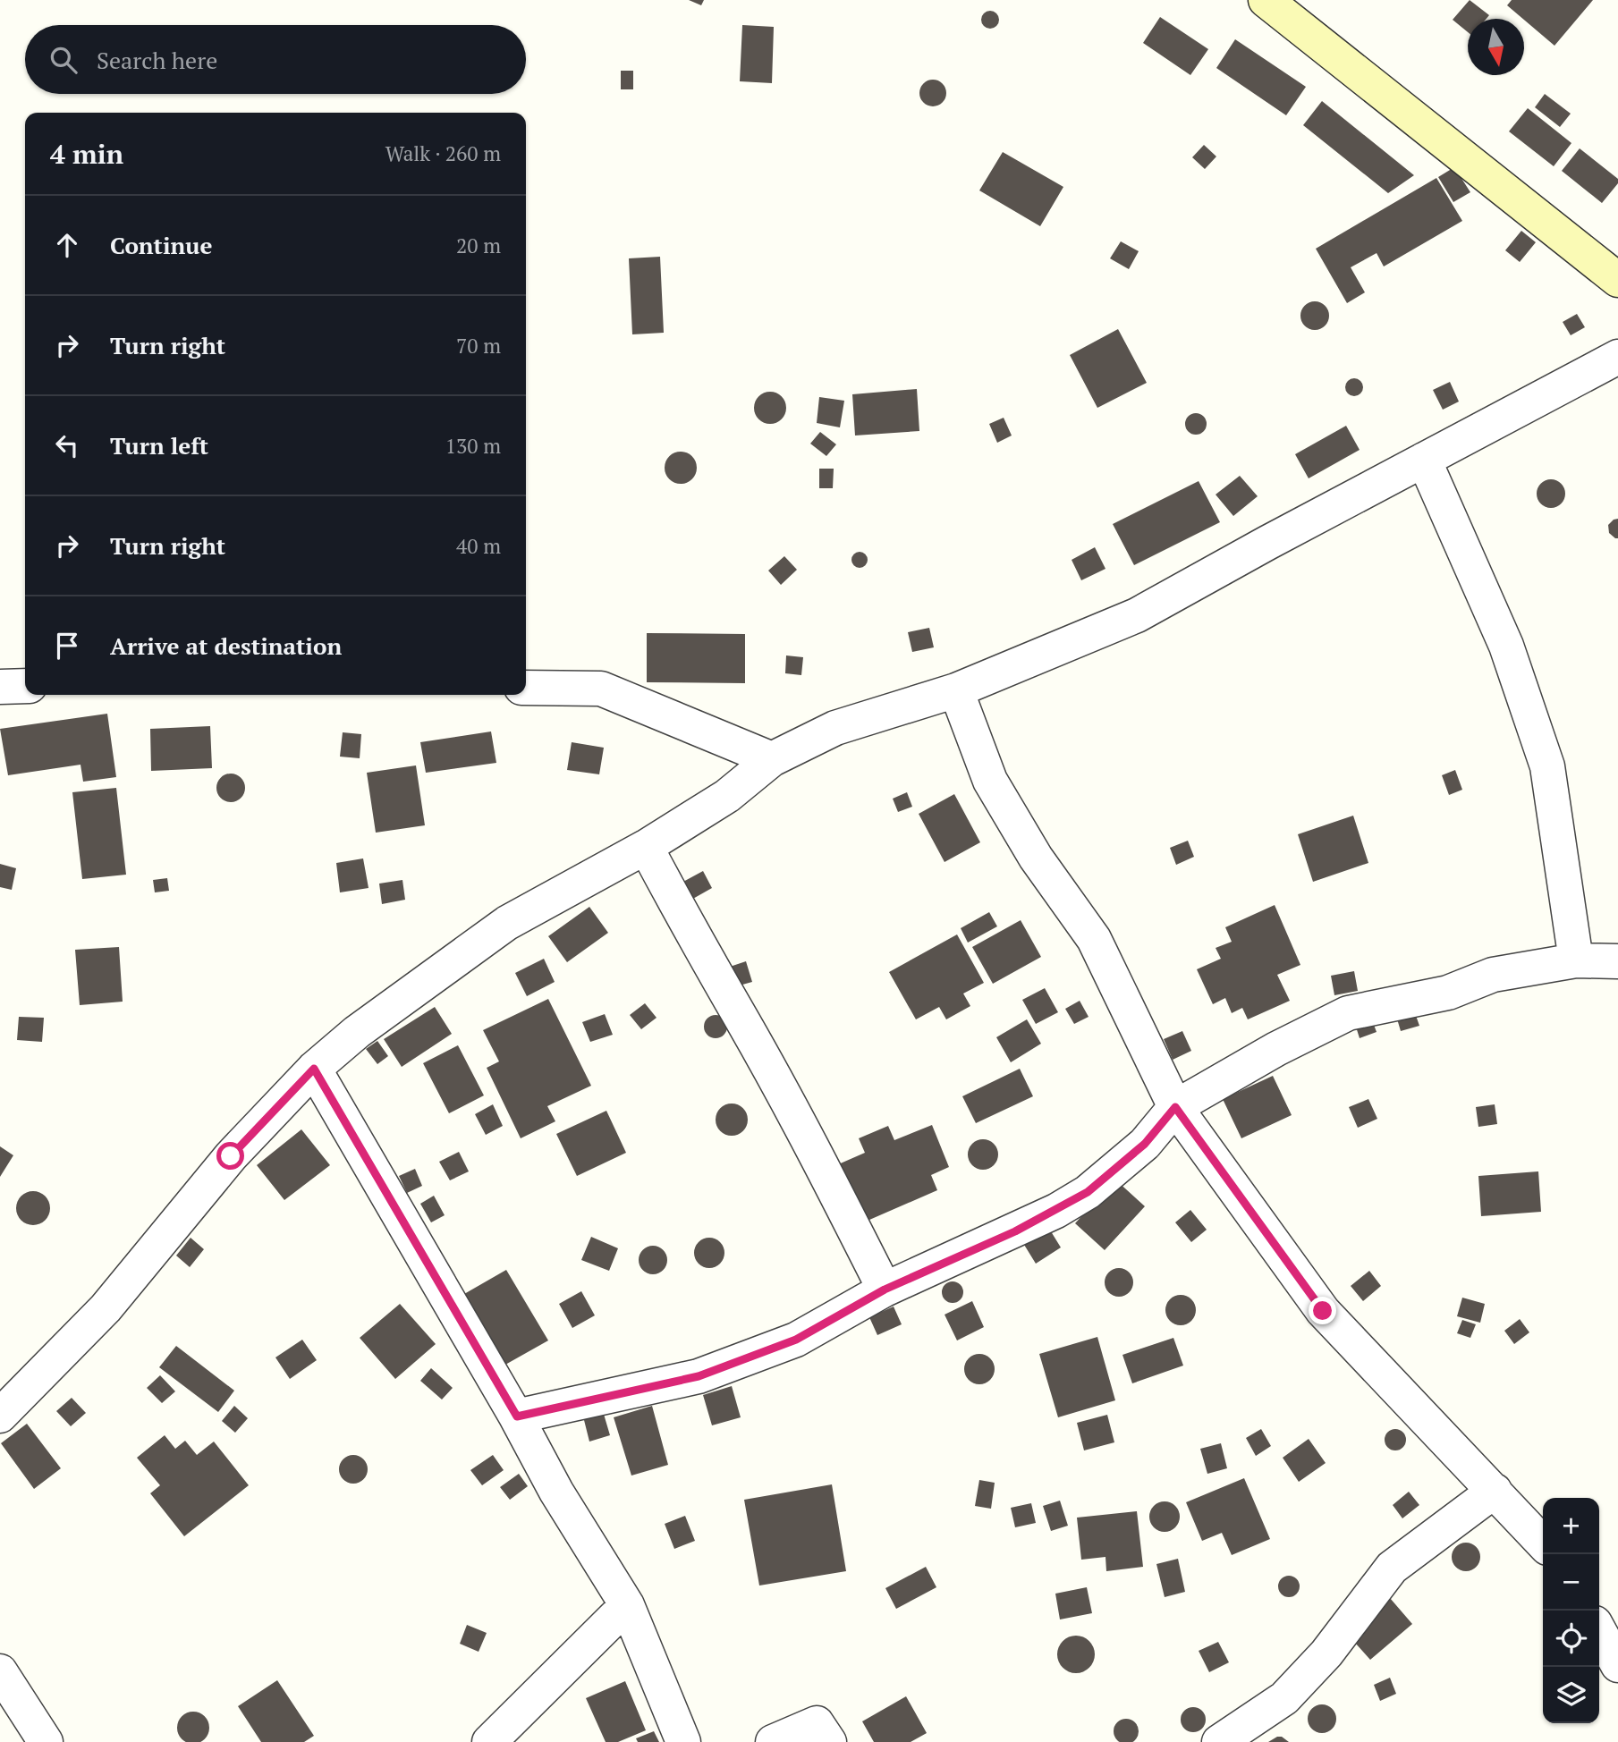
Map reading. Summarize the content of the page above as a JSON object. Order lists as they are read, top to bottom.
{
  "north": "bottom",
  "page": {
    "search": "Search here",
    "heading": ["4 min", "Walk · 260 m"],
    "list": [
      ["Continue", "20 m"],
      ["Turn right", "70 m"],
      ["Turn left", "130 m"],
      ["Turn right", "40 m"],
      "Arrive at destination"
    ],
    "map_buttons": ["+", "−"]
  }
}
